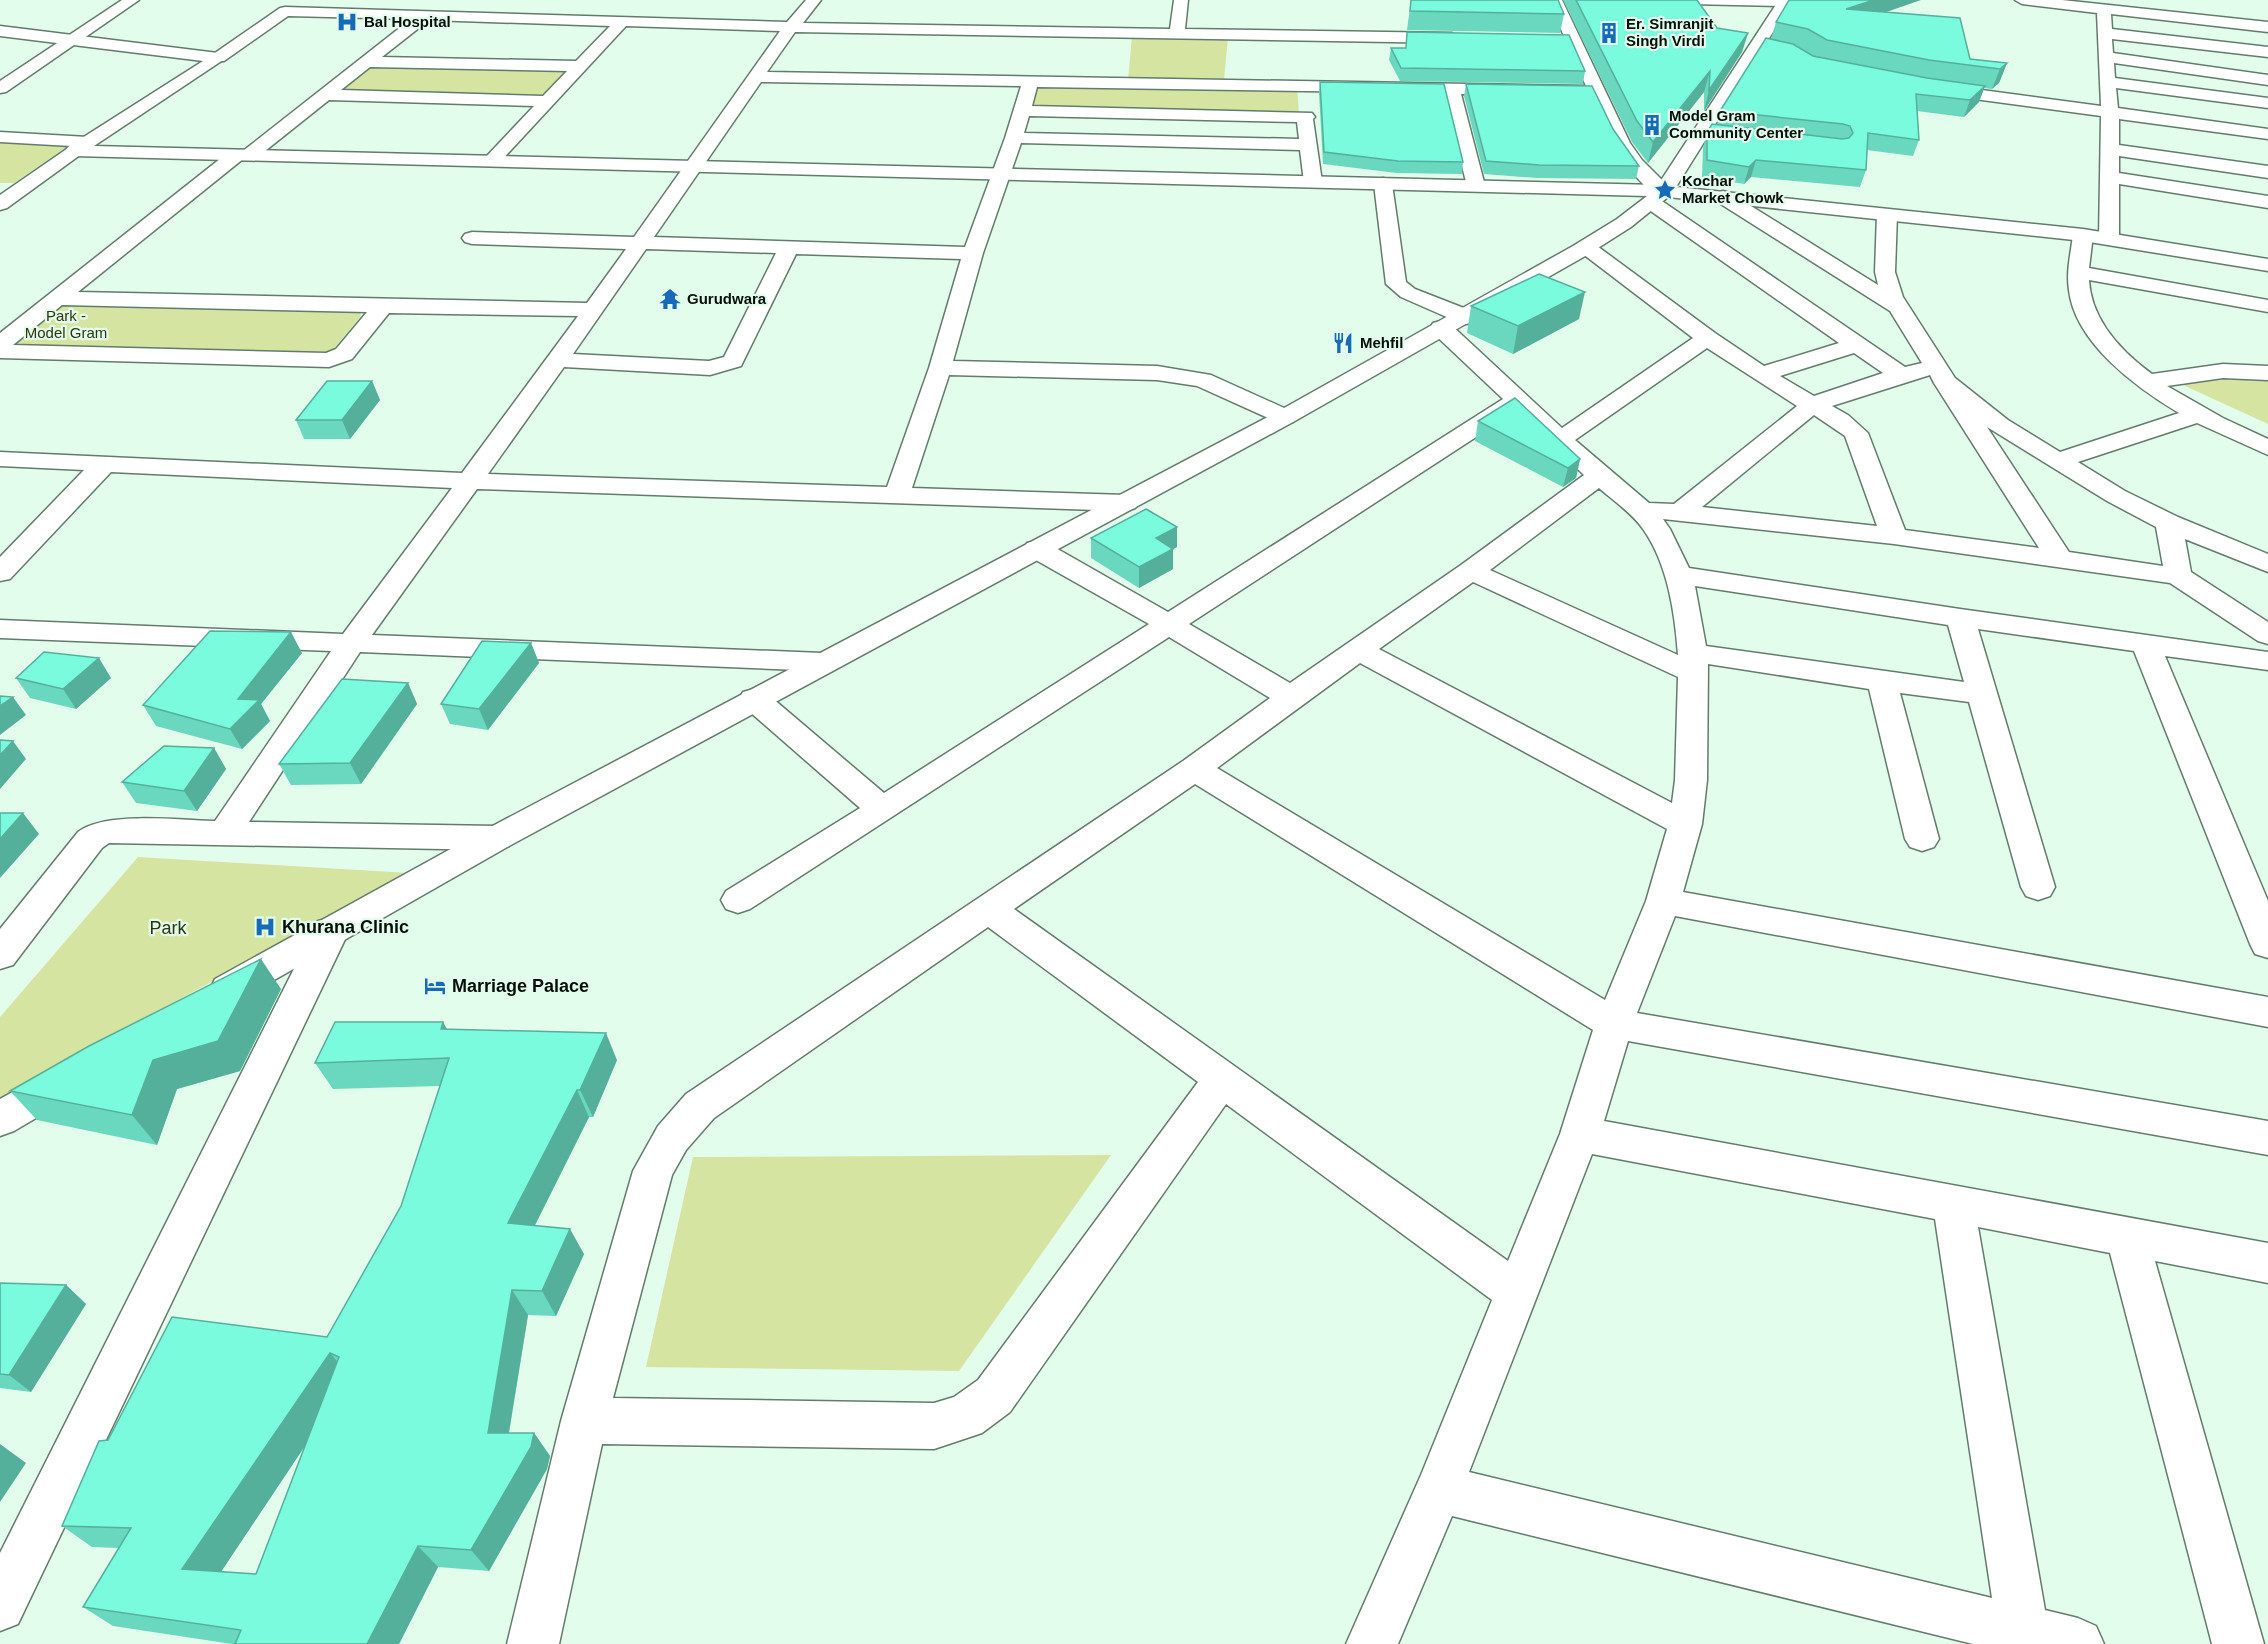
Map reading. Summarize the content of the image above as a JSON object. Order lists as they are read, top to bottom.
{
  "parks": ["Park - Model Gram", "Park"],
  "places": {
    "hospital": ["Bal Hospital", "Khurana Clinic"],
    "building": ["Er. Simranjit Singh Virdi", "Model Gram Community Center"],
    "place": ["Kochar Market Chowk"],
    "temple": ["Gurudwara"],
    "restaurant": ["Mehfil"],
    "hotel": ["Marriage Palace"]
  }
}
